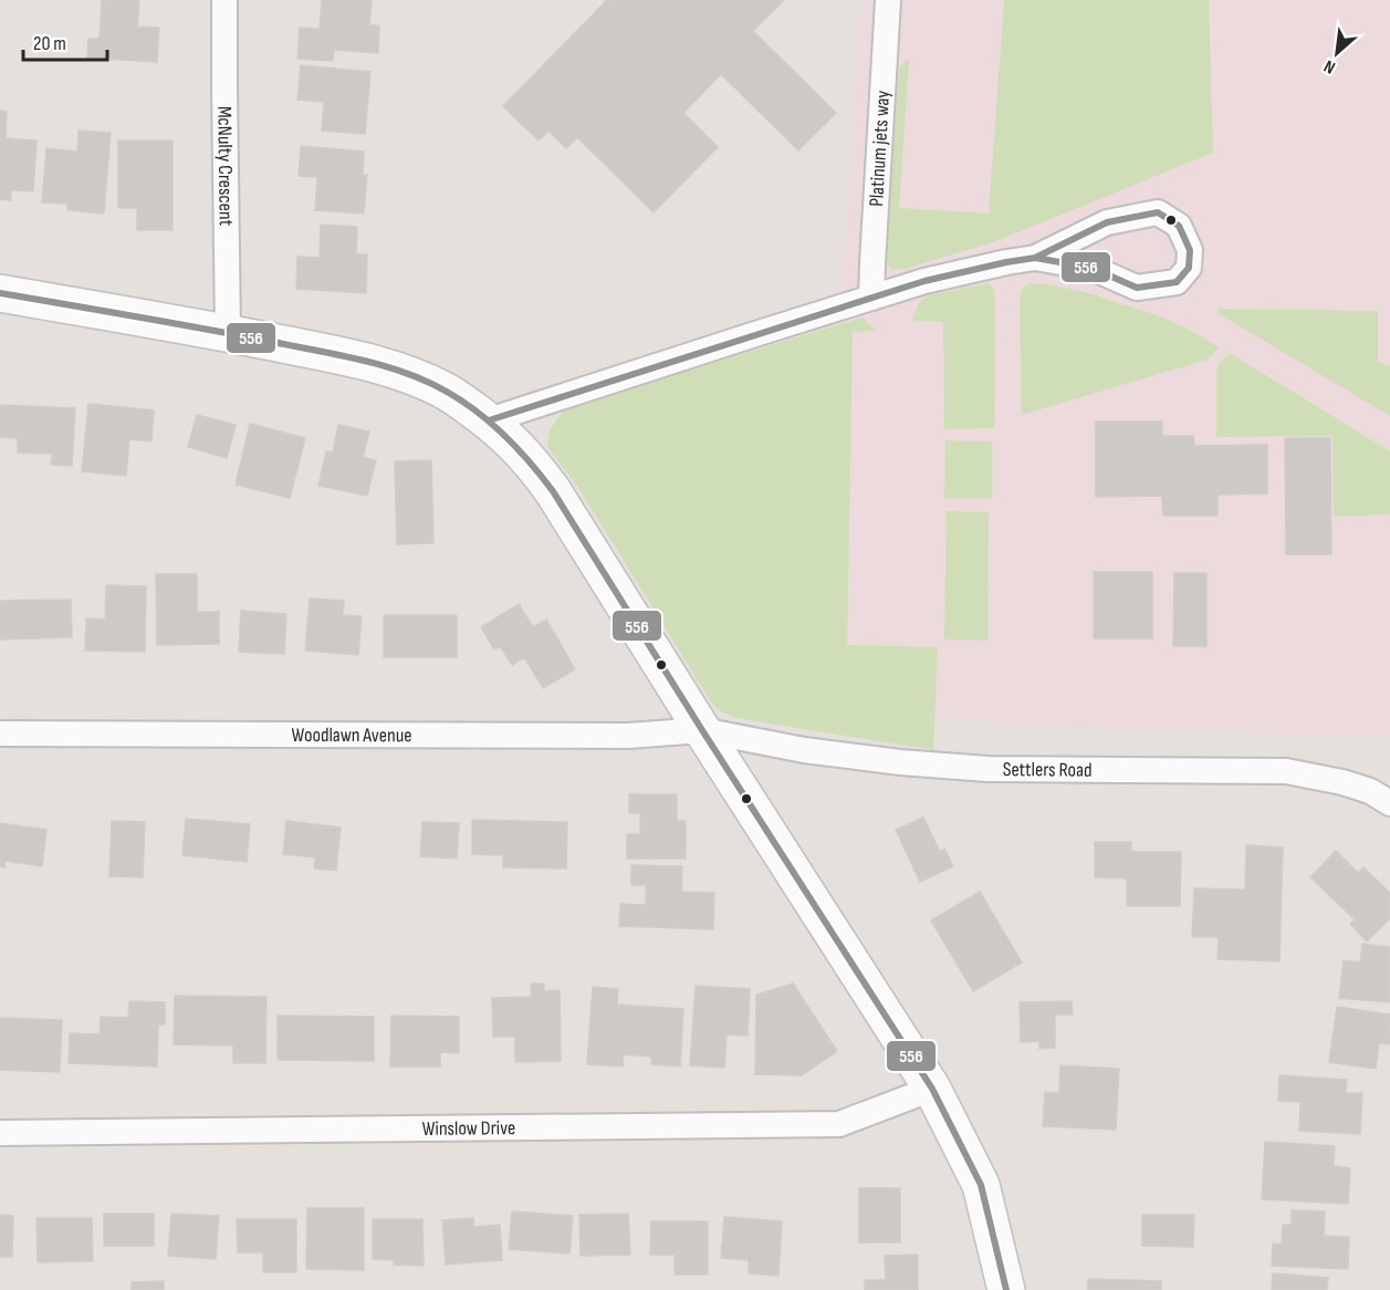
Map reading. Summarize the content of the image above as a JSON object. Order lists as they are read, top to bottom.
{
  "streets": {
    "street": [
      "Platinum jets way",
      "McNulty Crescent",
      "Woodlawn Avenue",
      "Settlers Road",
      "Winslow Drive"
    ]
  },
  "crossings": [
    ["Woodlawn Avenue", "Settlers Road"]
  ],
  "lines": ["transit line 556"],
  "scale_bar": "20 m",
  "north": "bottom left"
}
